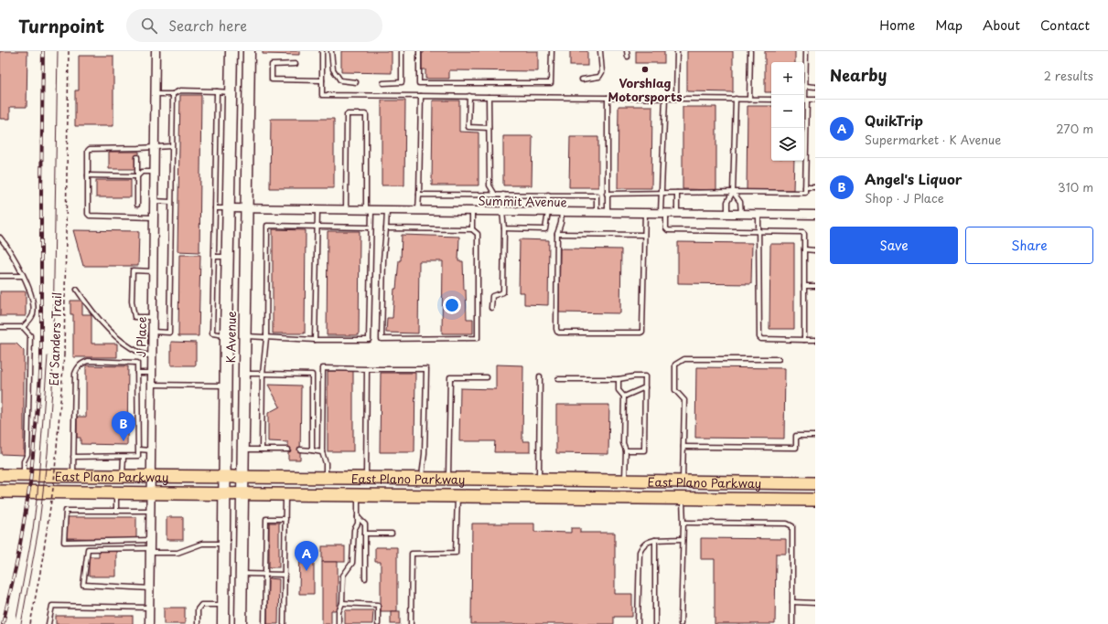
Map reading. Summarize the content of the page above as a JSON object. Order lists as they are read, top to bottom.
{
  "streets": {
    "main road": ["K Avenue", "East Plano Parkway"],
    "street": ["Summit Avenue", "J Place"],
    "path": ["Ed Sanders Trail"]
  },
  "crossings": [
    ["Summit Avenue", "K Avenue"],
    ["J Place", "East Plano Parkway"],
    ["K Avenue", "East Plano Parkway"]
  ],
  "places": ["Vorshlag Motorsports"],
  "page": {
    "header": "Turnpoint",
    "search": "Search here",
    "nav": [
      "Home",
      "Map",
      "About",
      "Contact"
    ],
    "heading": ["Nearby", "2 results"],
    "map_buttons": ["+", "−"],
    "list": [
      {
        "mark": "A",
        "name": "QuikTrip",
        "note": "Supermarket · K Avenue",
        "value": "270 m"
      },
      {
        "mark": "B",
        "name": "Angel's Liquor",
        "note": "Shop · J Place",
        "value": "310 m"
      }
    ],
    "buttons": ["Save", "Share"],
    "pins": ["B", "A"]
  }
}
